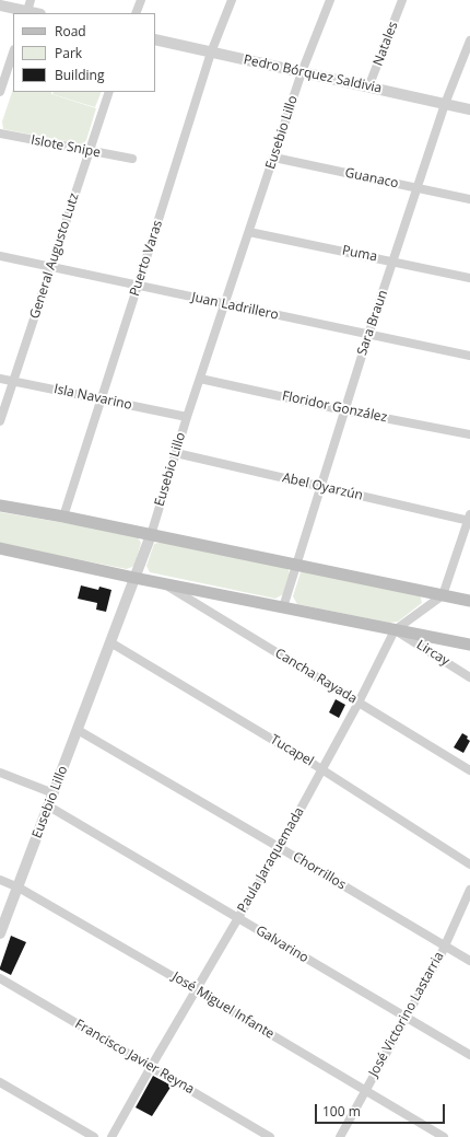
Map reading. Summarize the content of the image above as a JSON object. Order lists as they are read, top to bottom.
{
  "streets": {
    "street": [
      "Natales",
      "Pedro Bórquez Saldivia",
      "Eusebio Lillo",
      "Islote Snipe",
      "Guanaco",
      "Puma",
      "General Augusto Lutz",
      "Puerto Varas",
      "Juan Ladrillero",
      "Sara Braun",
      "Isla Navarino",
      "Floridor González",
      "Abel Oyarzún",
      "Lircay",
      "Cancha Rayada",
      "Tucapel",
      "Paula Jaraquemada",
      "Chorrillos",
      "Galvarino",
      "José Miguel Infante",
      "José Victorino Lastarria",
      "Francisco Javier Reyna"
    ]
  },
  "crossings": [
    ["Natales", "Pedro Bórquez Saldivia"],
    ["Pedro Bórquez Saldivia", "Eusebio Lillo"],
    ["Pedro Bórquez Saldivia", "Puerto Varas"],
    ["Pedro Bórquez Saldivia", "Sara Braun"],
    ["Eusebio Lillo", "Guanaco"],
    ["Eusebio Lillo", "Puma"],
    ["Eusebio Lillo", "Juan Ladrillero"],
    ["Eusebio Lillo", "Isla Navarino"],
    ["Eusebio Lillo", "Floridor González"],
    ["Eusebio Lillo", "Abel Oyarzún"],
    ["Eusebio Lillo", "Tucapel"],
    ["Eusebio Lillo", "Chorrillos"],
    ["Eusebio Lillo", "Galvarino"],
    ["Eusebio Lillo", "José Miguel Infante"],
    ["Islote Snipe", "General Augusto Lutz"],
    ["Guanaco", "Sara Braun"],
    ["Puma", "Sara Braun"],
    ["General Augusto Lutz", "Juan Ladrillero"],
    ["General Augusto Lutz", "Isla Navarino"],
    ["Puerto Varas", "Juan Ladrillero"],
    ["Puerto Varas", "Isla Navarino"],
    ["Juan Ladrillero", "Sara Braun"],
    ["Sara Braun", "Floridor González"],
    ["Sara Braun", "Abel Oyarzún"],
    ["Lircay", "Paula Jaraquemada"],
    ["Cancha Rayada", "Paula Jaraquemada"],
    ["Tucapel", "Paula Jaraquemada"],
    ["Paula Jaraquemada", "Chorrillos"],
    ["Paula Jaraquemada", "Galvarino"],
    ["Paula Jaraquemada", "José Miguel Infante"],
    ["Paula Jaraquemada", "Francisco Javier Reyna"],
    ["Chorrillos", "José Victorino Lastarria"],
    ["Galvarino", "José Victorino Lastarria"],
    ["José Miguel Infante", "José Victorino Lastarria"]
  ],
  "legend": ["Road", "Park", "Building"],
  "scale_bar": "100 m"
}
